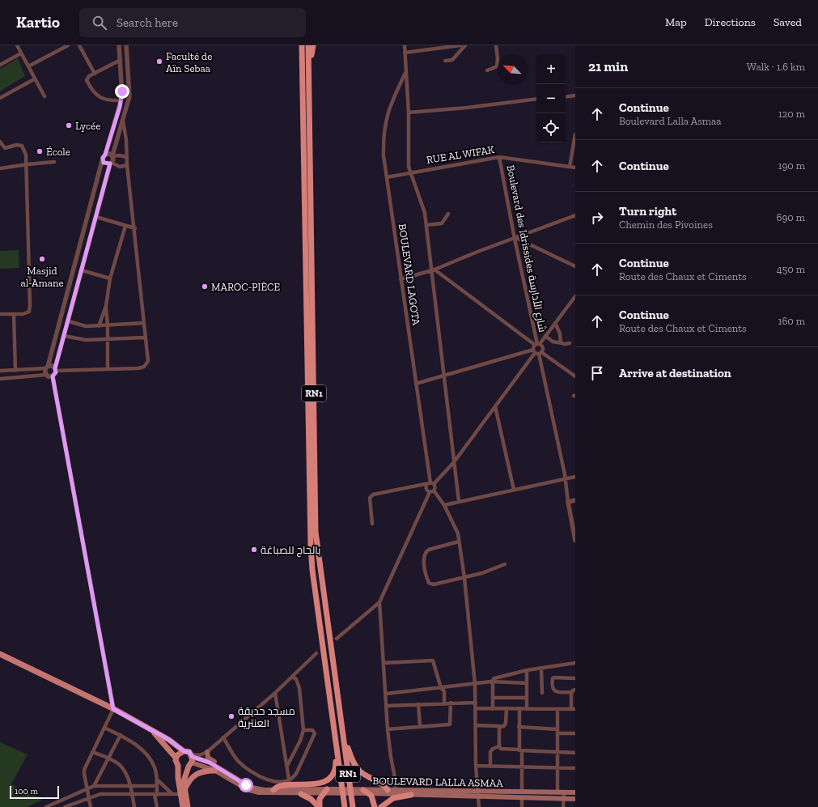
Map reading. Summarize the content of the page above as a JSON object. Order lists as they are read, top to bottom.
{
  "streets": {
    "highway": ["RN1"],
    "main road": ["BOULEVARD LALLA ASMAA"],
    "street": ["RUE AL WIFAK", "Boulevard des Idrissides شارع الأدارسة", "BOULEVARD LAGOTA"]
  },
  "crossings": [
    ["RUE AL WIFAK", "Boulevard des Idrissides شارع الأدارسة"],
    ["RUE AL WIFAK", "BOULEVARD LAGOTA"]
  ],
  "places": [
    "Faculté de Aïn Sebaa",
    "Lycée",
    "École",
    "Masjid al-Amane",
    "MAROC-PIÈCE",
    "بالحاج للصباغة",
    "مسجد حديقة العنترية"
  ],
  "scale_bar": "100 m",
  "north": "top left",
  "page": {
    "header": "Kartio",
    "search": "Search here",
    "nav": ["Map", "Directions", "Saved"],
    "heading": ["21 min", "Walk · 1.6 km"],
    "map_buttons": ["+", "−"],
    "list": [
      ["Continue", "Boulevard Lalla Asmaa", "120 m"],
      ["Continue", "190 m"],
      ["Turn right", "Chemin des Pivoines", "690 m"],
      ["Continue", "Route des Chaux et Ciments", "450 m"],
      ["Continue", "Route des Chaux et Ciments", "160 m"],
      "Arrive at destination"
    ],
    "scale": "100 m"
  }
}
